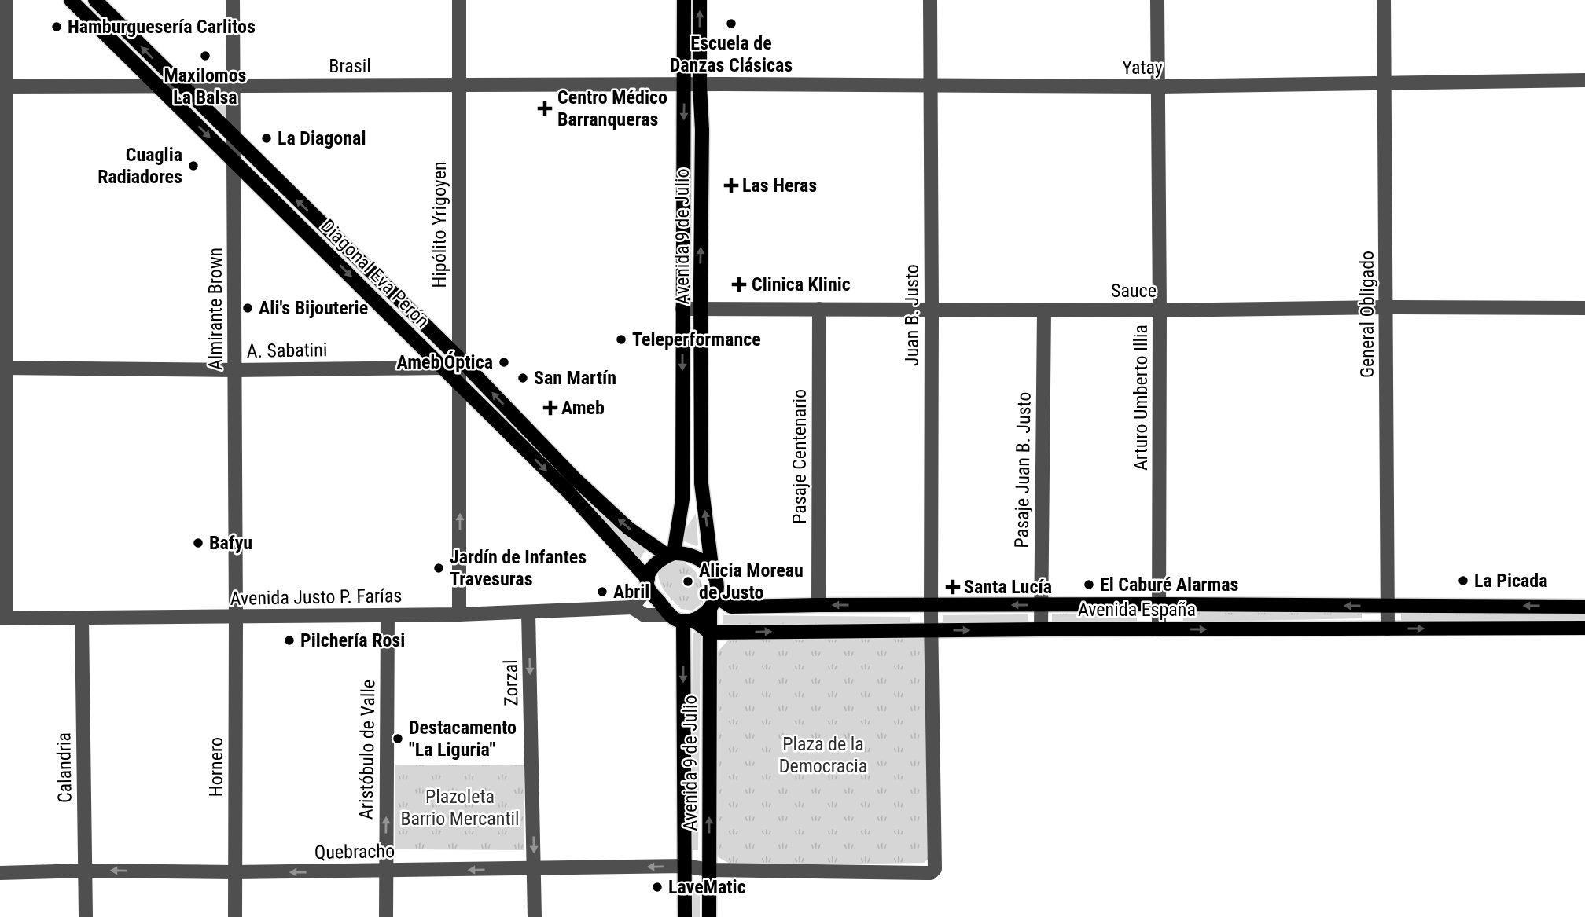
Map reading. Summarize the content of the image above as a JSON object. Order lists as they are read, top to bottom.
{
  "streets": {
    "main road": ["Avenida 9 de Julio", "Diagonal Eva Perón", "Avenida España"],
    "street": [
      "Brasil",
      "Yatay",
      "Hipólito Yrigoyen",
      "Sauce",
      "Almirante Brown",
      "General Obligado",
      "Juan B. Justo",
      "A. Sabatini",
      "Arturo Umberto Illia",
      "Pasaje Centenario",
      "Pasaje Juan B. Justo",
      "Avenida Justo P. Farías",
      "Zorzal",
      "Aristóbulo de Valle",
      "Hornero",
      "Calandria",
      "Quebracho"
    ]
  },
  "crossings": [
    ["Brasil", "Yatay"],
    ["Brasil", "Hipólito Yrigoyen"],
    ["Brasil", "Avenida 9 de Julio"],
    ["Brasil", "Diagonal Eva Perón"],
    ["Brasil", "Almirante Brown"],
    ["Yatay", "Avenida 9 de Julio"],
    ["Yatay", "General Obligado"],
    ["Yatay", "Juan B. Justo"],
    ["Yatay", "Arturo Umberto Illia"],
    ["Hipólito Yrigoyen", "Diagonal Eva Perón"],
    ["Hipólito Yrigoyen", "Avenida Justo P. Farías"],
    ["Avenida 9 de Julio", "Diagonal Eva Perón"],
    ["Avenida 9 de Julio", "Sauce"],
    ["Avenida 9 de Julio", "Juan B. Justo"],
    ["Avenida 9 de Julio", "Avenida Justo P. Farías"],
    ["Avenida 9 de Julio", "Avenida España"],
    ["Avenida 9 de Julio", "Quebracho"],
    ["Diagonal Eva Perón", "Almirante Brown"],
    ["Diagonal Eva Perón", "A. Sabatini"],
    ["Diagonal Eva Perón", "Avenida Justo P. Farías"],
    ["Diagonal Eva Perón", "Avenida España"],
    ["Sauce", "General Obligado"],
    ["Sauce", "Juan B. Justo"],
    ["Sauce", "Arturo Umberto Illia"],
    ["Sauce", "Pasaje Centenario"],
    ["Sauce", "Pasaje Juan B. Justo"],
    ["Almirante Brown", "A. Sabatini"],
    ["Almirante Brown", "Avenida Justo P. Farías"],
    ["Almirante Brown", "Hornero"],
    ["General Obligado", "Avenida España"],
    ["Juan B. Justo", "Avenida España"],
    ["Juan B. Justo", "Quebracho"],
    ["Arturo Umberto Illia", "Avenida España"],
    ["Pasaje Centenario", "Avenida España"],
    ["Pasaje Juan B. Justo", "Avenida España"],
    ["Avenida Justo P. Farías", "Avenida España"],
    ["Avenida Justo P. Farías", "Zorzal"],
    ["Avenida Justo P. Farías", "Aristóbulo de Valle"],
    ["Avenida Justo P. Farías", "Hornero"],
    ["Avenida Justo P. Farías", "Calandria"],
    ["Zorzal", "Quebracho"],
    ["Aristóbulo de Valle", "Quebracho"],
    ["Hornero", "Quebracho"],
    ["Calandria", "Quebracho"]
  ],
  "one_way": [
    "Hipólito Yrigoyen",
    "Zorzal",
    "Aristóbulo de Valle",
    "Quebracho"
  ],
  "parks": ["Plaza de la Democracia", "Plazoleta Barrio Mercantil"],
  "places": {
    "other": [
      "Escuela de Danzas Clásicas",
      "Hamburguesería Carlitos",
      "Maxilomos La Balsa",
      "La Diagonal",
      "Cuaglia Radiadores",
      "Ali's Bijouterie",
      "Teleperformance",
      "Ameb Óptica",
      "San Martín",
      "Bafyu",
      "Jardín de Infantes Travesuras",
      "La Picada",
      "Alicia Moreau de Justo",
      "El Caburé Alarmas",
      "Abril",
      "Pilchería Rosi",
      "Destacamento \"La Liguria\"",
      "LaveMatic"
    ],
    "health": [
      "Centro Médico Barranqueras",
      "Las Heras",
      "Clinica Klinic",
      "Ameb",
      "Santa Lucía"
    ]
  }
}
